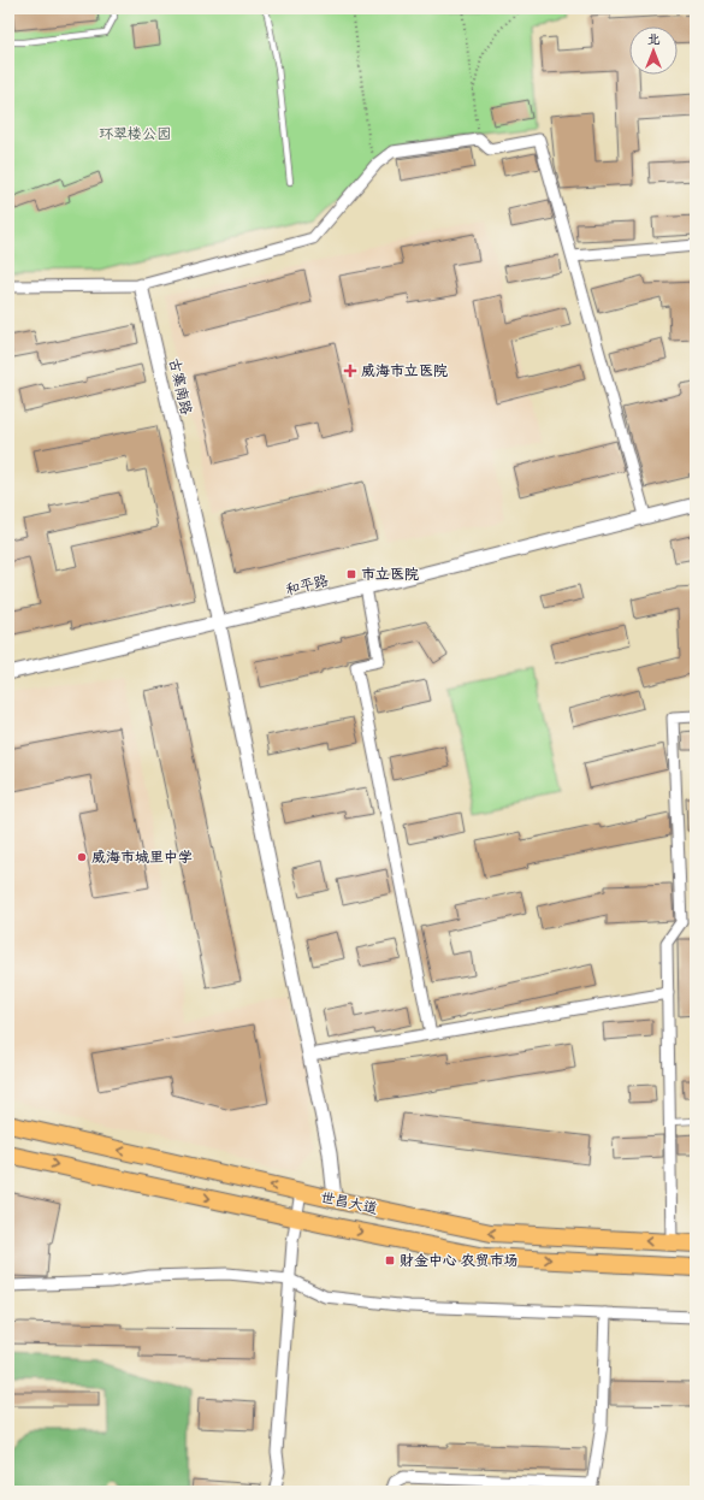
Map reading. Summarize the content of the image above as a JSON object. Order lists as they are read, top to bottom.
{
  "streets": {
    "main road": ["世昌大道"],
    "street": ["古寨南路", "和平路"]
  },
  "crossings": [
    ["古寨南路", "和平路"],
    ["古寨南路", "世昌大道"]
  ],
  "parks": ["环翠楼公园"],
  "places": {
    "health": ["威海市立医院"],
    "transit": ["市立医院", "财金中心 农贸市场"],
    "other": ["威海市城里中学"]
  },
  "north": "top"
}
